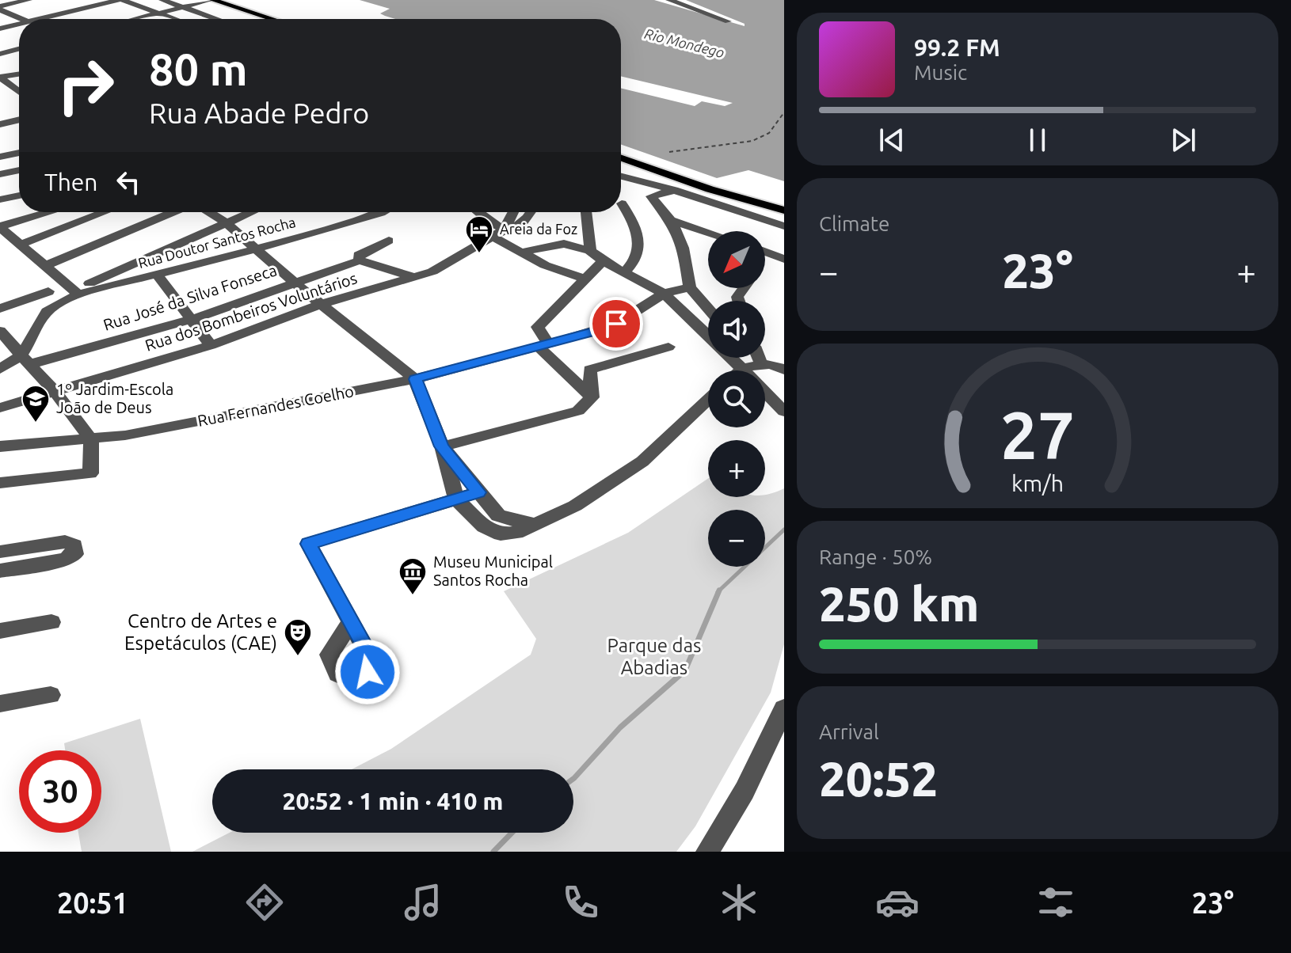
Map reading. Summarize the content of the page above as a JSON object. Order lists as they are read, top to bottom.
{
  "streets": {
    "street": [
      "Rua Doutor Santos Rocha",
      "Rua José da Silva Fonseca",
      "Rua dos Bombeiros Voluntários",
      "Rua Fernandes Coelho"
    ]
  },
  "water": ["Rio Mondego"],
  "parks": ["Parque das Abadias"],
  "places": {
    "hotel": ["Areia da Foz"],
    "school or university": ["1º Jardim-Escola João de Deus"],
    "museum": ["Museu Municipal Santos Rocha"],
    "theatre": ["Centro de Artes e Espetáculos (CAE)"]
  },
  "north": "bottom left",
  "page": {
    "turn": ["80 m", "Rua Abade Pedro"],
    "song": ["99.2 FM", "Music"],
    "then": "Then",
    "tile": [
      "Climate",
      ["Range · 50%", "250 km"],
      ["Arrival", "20:52"]
    ],
    "map_buttons": ["+", "−"],
    "heat": ["−", "23°", "+"],
    "limit": "30",
    "trip": "20:52 · 1 min · 410 m",
    "tabs": ["20:51", "23°"],
    "gauge": ["27", "km/h"]
  }
}
